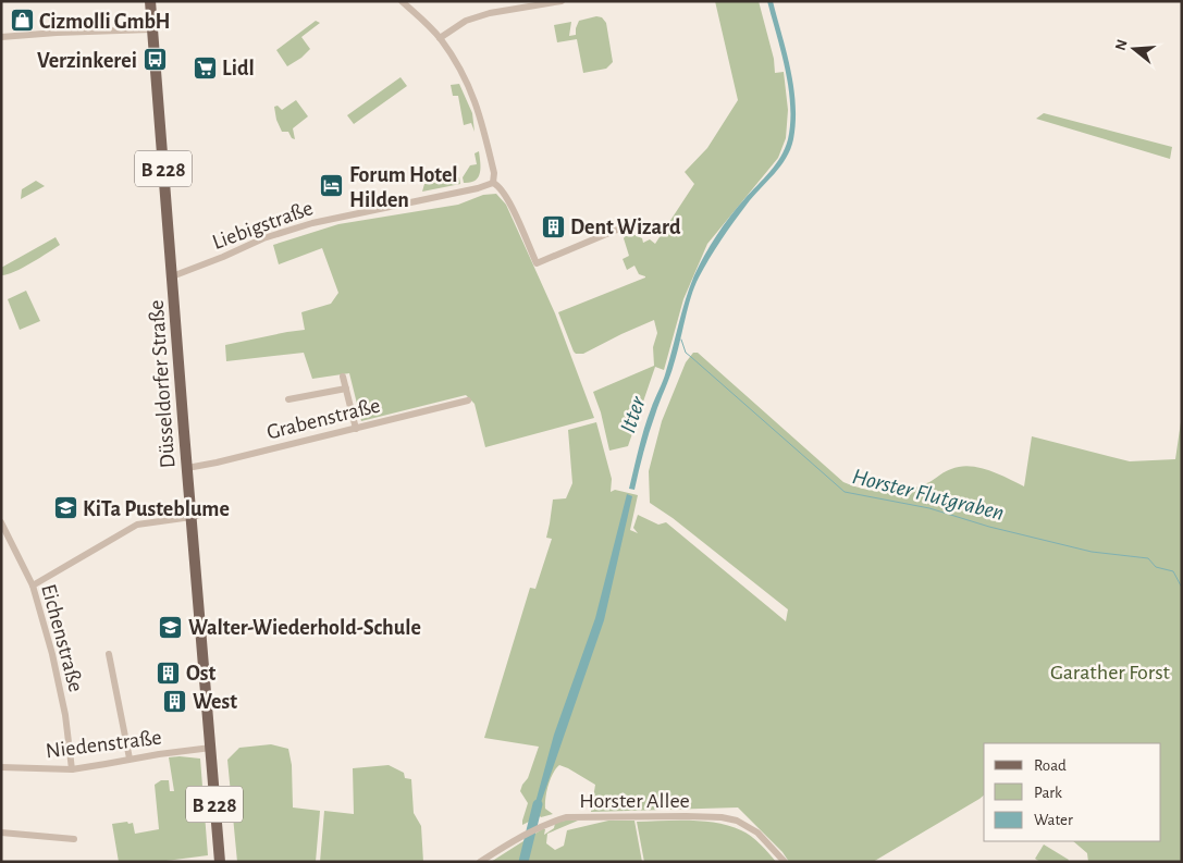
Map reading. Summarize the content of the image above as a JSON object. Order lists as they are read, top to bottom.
{
  "streets": {
    "main road": ["B 228", "Düsseldorfer Straße"],
    "street": [
      "Liebigstraße",
      "Grabenstraße",
      "Eichenstraße",
      "Niedenstraße",
      "Horster Allee"
    ]
  },
  "crossings": [
    ["Liebigstraße", "Düsseldorfer Straße"],
    ["Düsseldorfer Straße", "Grabenstraße"],
    ["Düsseldorfer Straße", "Niedenstraße"],
    ["Eichenstraße", "Niedenstraße"]
  ],
  "water": ["Itter", "Horster Flutgraben"],
  "parks": ["Garather Forst"],
  "places": {
    "shop": ["Cizmolli GmbH"],
    "bus stop": ["Verzinkerei"],
    "supermarket": ["Lidl"],
    "hotel": ["Forum Hotel Hilden"],
    "building": ["Dent Wizard", "Ost", "West"],
    "school or university": ["KiTa Pusteblume", "Walter-Wiederhold-Schule"]
  },
  "legend": ["Road", "Park", "Water"],
  "north": "left"
}
